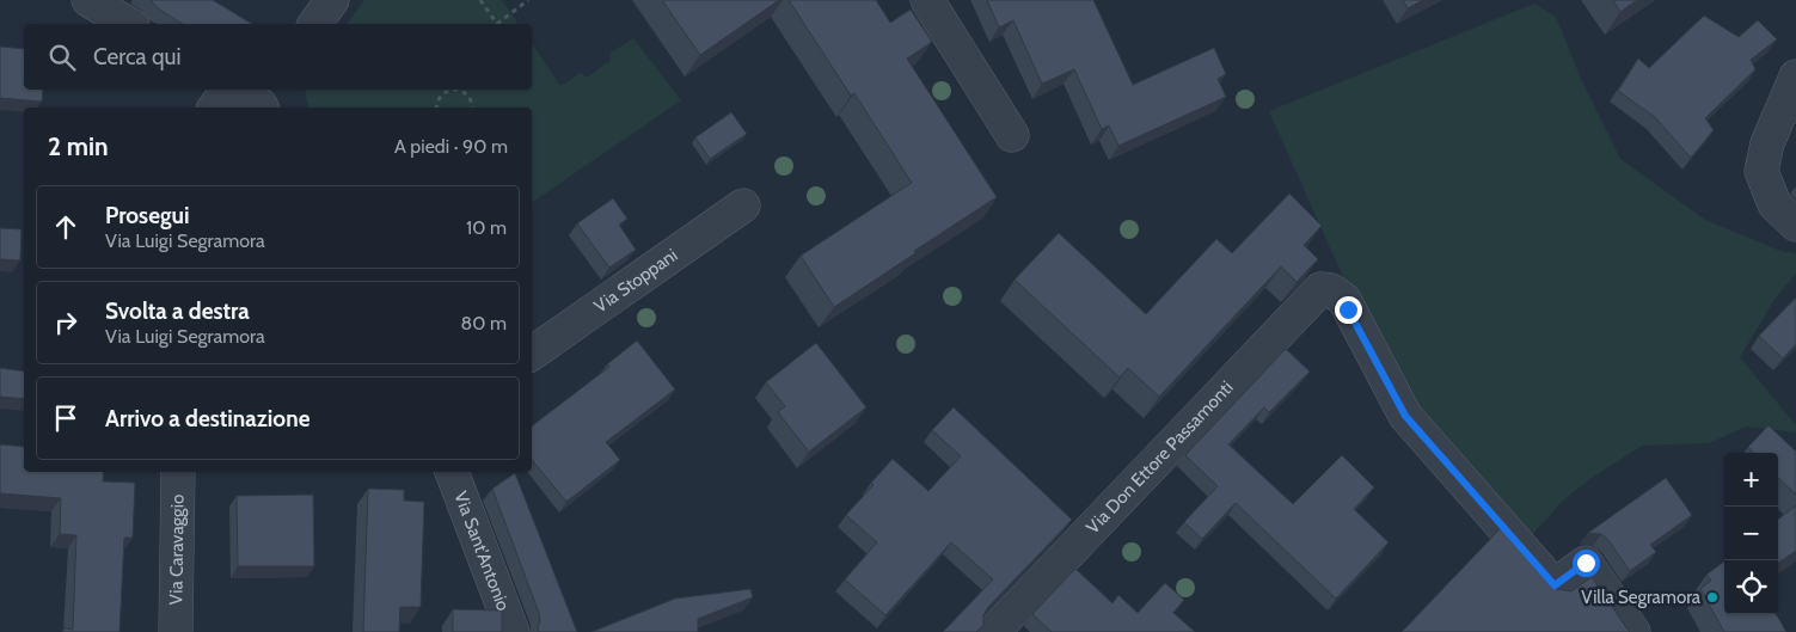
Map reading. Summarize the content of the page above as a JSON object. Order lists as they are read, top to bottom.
{
  "streets": {
    "street": [
      "Via Stoppani",
      "Via Don Ettore Passamonti",
      "Via Caravaggio",
      "Via Sant'Antonio"
    ]
  },
  "places": ["Villa Segramora"],
  "page": {
    "search": "Cerca qui",
    "heading": ["2 min", "A piedi · 90 m"],
    "list": [
      ["Prosegui", "Via Luigi Segramora", "10 m"],
      ["Svolta a destra", "Via Luigi Segramora", "80 m"],
      "Arrivo a destinazione"
    ],
    "map_buttons": ["+", "−"]
  }
}
